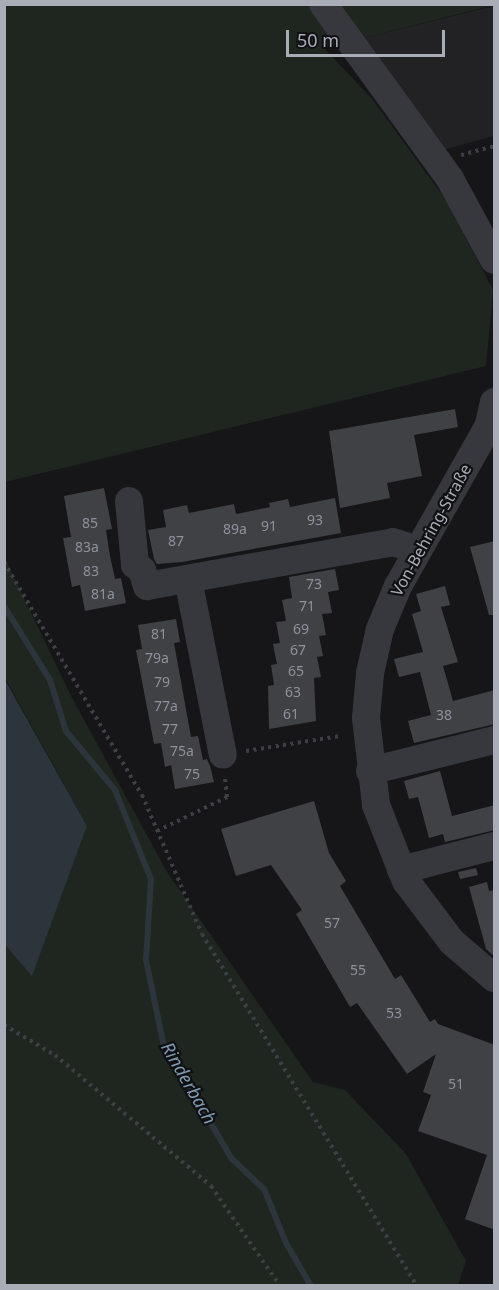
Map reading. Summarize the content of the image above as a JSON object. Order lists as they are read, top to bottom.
{
  "streets": {
    "street": ["Von-Behring-Straße"]
  },
  "water": ["Rinderbach"],
  "house_numbers": [
    "93",
    "85",
    "91",
    "89a",
    "87",
    "83a",
    "83",
    "73",
    "81a",
    "71",
    "69",
    "81",
    "67",
    "79a",
    "65",
    "79",
    "63",
    "77a",
    "61",
    "38",
    "77",
    "75a",
    "75",
    "57",
    "55",
    "53",
    "51"
  ],
  "scale_bar": "50 m"
}
